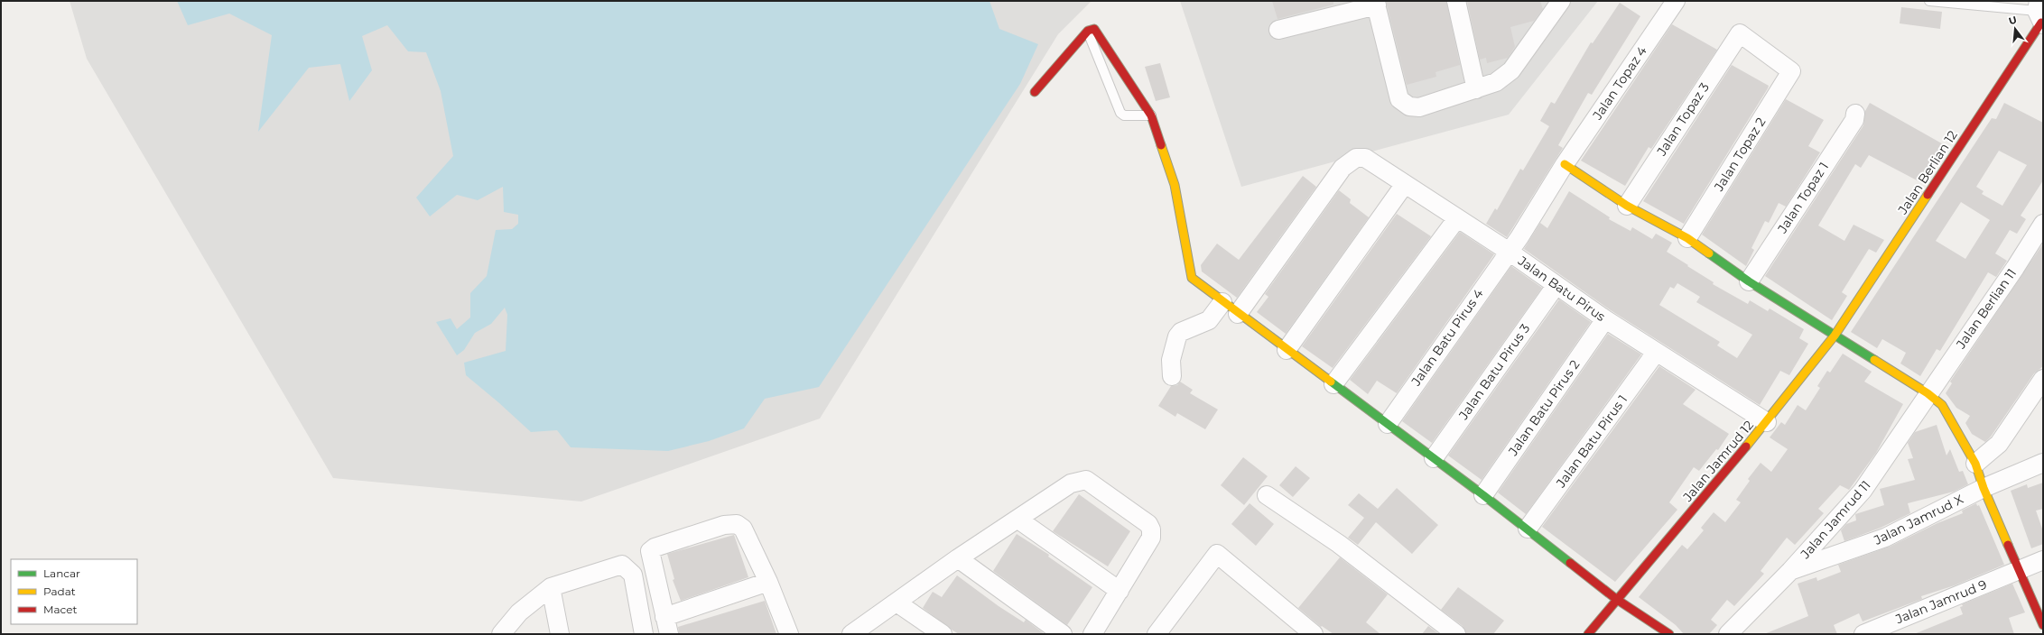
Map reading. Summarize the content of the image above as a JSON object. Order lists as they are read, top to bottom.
{
  "streets": {
    "street": [
      "Jalan Topaz 4",
      "Jalan Topaz 3",
      "Jalan Topaz 2",
      "Jalan Berlian 12",
      "Jalan Topaz 1",
      "Jalan Batu Pirus",
      "Jalan Berlian 11",
      "Jalan Batu Pirus 4",
      "Jalan Batu Pirus 3",
      "Jalan Batu Pirus 2",
      "Jalan Batu Pirus 1",
      "Jalan Jamrud 12",
      "Jalan Jamrud 11",
      "Jalan Jamrud X",
      "Jalan Jamrud 9"
    ]
  },
  "crossings": [
    ["Jalan Topaz 4", "Jalan Batu Pirus"],
    ["Jalan Topaz 4", "Jalan Batu Pirus 4"],
    ["Jalan Topaz 3", "Jalan Topaz 2"],
    ["Jalan Berlian 12", "Jalan Jamrud 12"],
    ["Jalan Batu Pirus", "Jalan Batu Pirus 4"],
    ["Jalan Batu Pirus", "Jalan Batu Pirus 3"],
    ["Jalan Batu Pirus", "Jalan Batu Pirus 2"],
    ["Jalan Batu Pirus", "Jalan Batu Pirus 1"],
    ["Jalan Batu Pirus", "Jalan Jamrud 12"],
    ["Jalan Berlian 11", "Jalan Jamrud 11"],
    ["Jalan Jamrud 11", "Jalan Jamrud X"]
  ],
  "legend": ["Lancar", "Padat", "Macet"],
  "north": "top"
}
